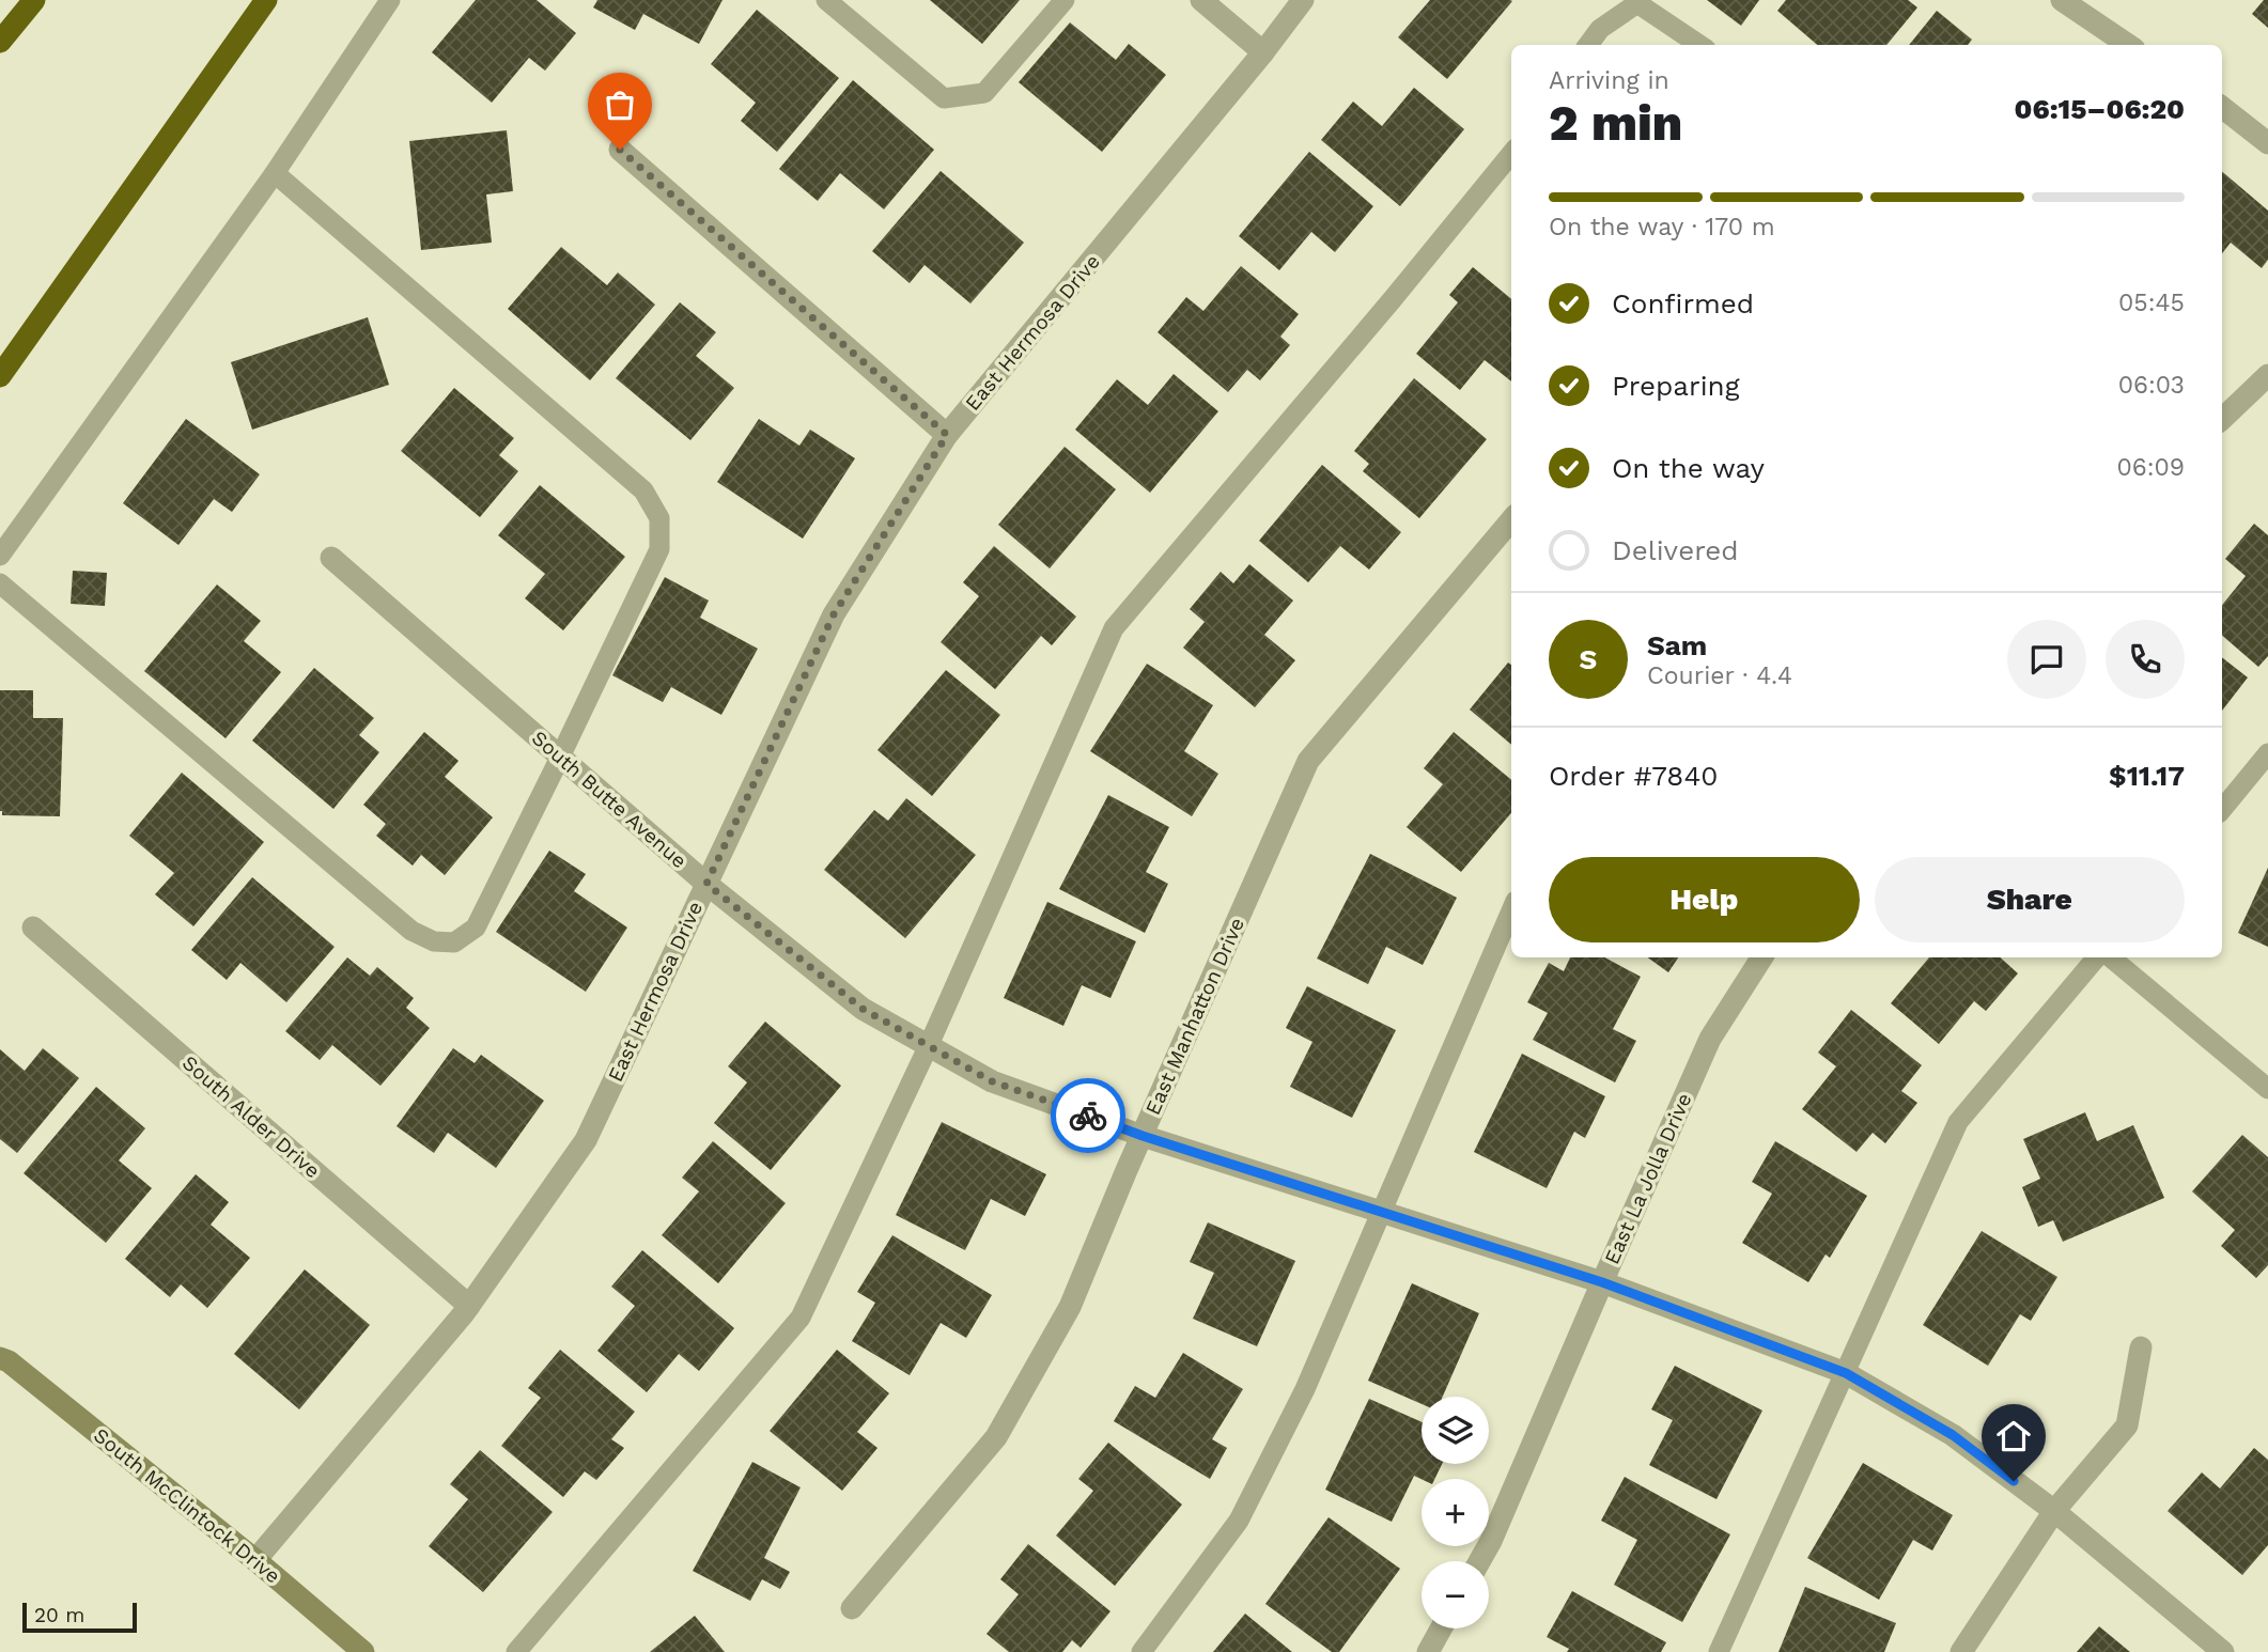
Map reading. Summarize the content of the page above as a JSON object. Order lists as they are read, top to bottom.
{
  "streets": {
    "main road": ["South McClintock Drive"],
    "street": [
      "East Hermosa Drive",
      "South Butte Avenue",
      "East Manhatton Drive",
      "South Alder Drive",
      "East La Jolla Drive"
    ]
  },
  "crossings": [
    ["East Hermosa Drive", "South Butte Avenue"],
    ["East Hermosa Drive", "South Alder Drive"],
    ["East Hermosa Drive", "South McClintock Drive"],
    ["South Butte Avenue", "East Manhatton Drive"],
    ["South Butte Avenue", "East La Jolla Drive"]
  ],
  "scale_bar": "20 m",
  "page": {
    "heading": ["2 min", "Arriving in", "06:15–06:20"],
    "panel": [
      "Sam",
      "Courier · 4.4",
      "Order #7840",
      "$11.17"
    ],
    "bar": "On the way · 170 m",
    "list": [
      ["Confirmed", "05:45"],
      ["Preparing", "06:03"],
      ["On the way", "06:09"],
      "Delivered"
    ],
    "round": "S",
    "buttons": ["Help", "Share"],
    "map_buttons": ["+", "−"],
    "scale": "20 m"
  }
}
